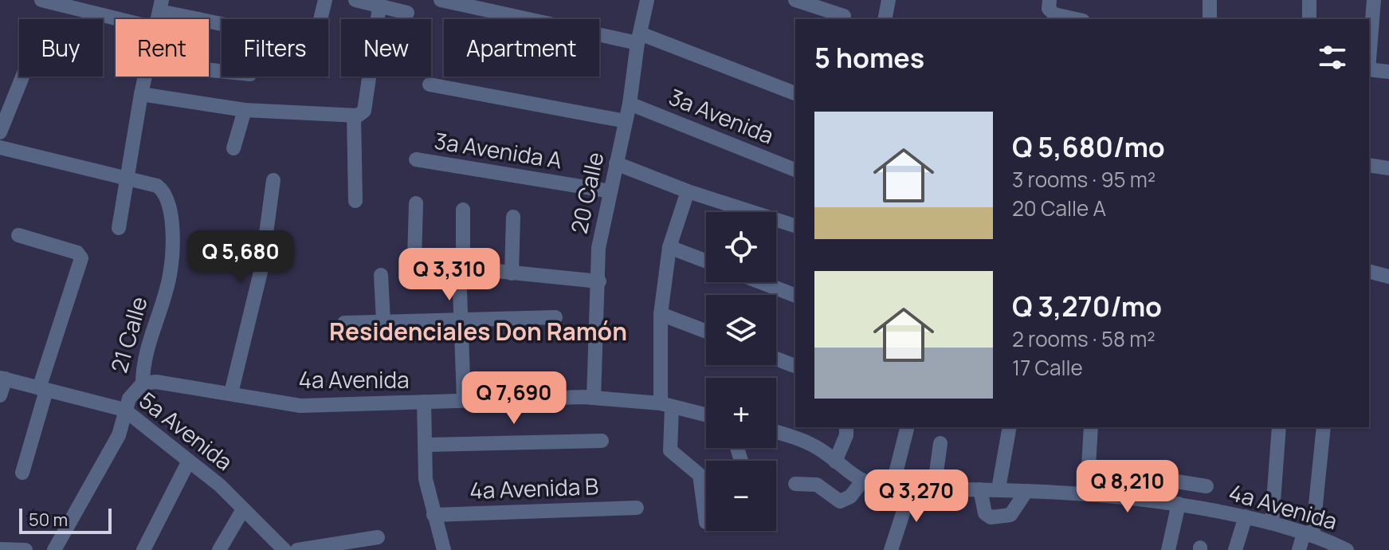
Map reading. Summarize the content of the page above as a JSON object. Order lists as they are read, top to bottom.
{
  "streets": {
    "street": [
      "3a Avenida",
      "3a Avenida A",
      "20 Calle",
      "21 Calle",
      "4a Avenida",
      "5a Avenida",
      "4a Avenida B"
    ]
  },
  "crossings": [
    ["3a Avenida", "20 Calle"],
    ["3a Avenida A", "20 Calle"],
    ["20 Calle", "4a Avenida"],
    ["21 Calle", "4a Avenida"],
    ["21 Calle", "5a Avenida"]
  ],
  "districts": ["Residenciales Don Ramón"],
  "scale_bar": "50 m",
  "page": {
    "chip": [
      "Buy",
      "Rent",
      "Filters",
      "New",
      "Apartment"
    ],
    "heading": "5 homes",
    "list": [
      {
        "name": "Q 5,680/mo",
        "note": "3 rooms · 95 m² · 20 Calle A"
      },
      {
        "name": "Q 3,270/mo",
        "note": "2 rooms · 58 m² · 17 Calle"
      }
    ],
    "map_buttons": ["+", "−"],
    "price": [
      "Q 5,680",
      "Q 3,310",
      "Q 7,690",
      "Q 8,210",
      "Q 3,270"
    ],
    "scale": "50 m"
  }
}
